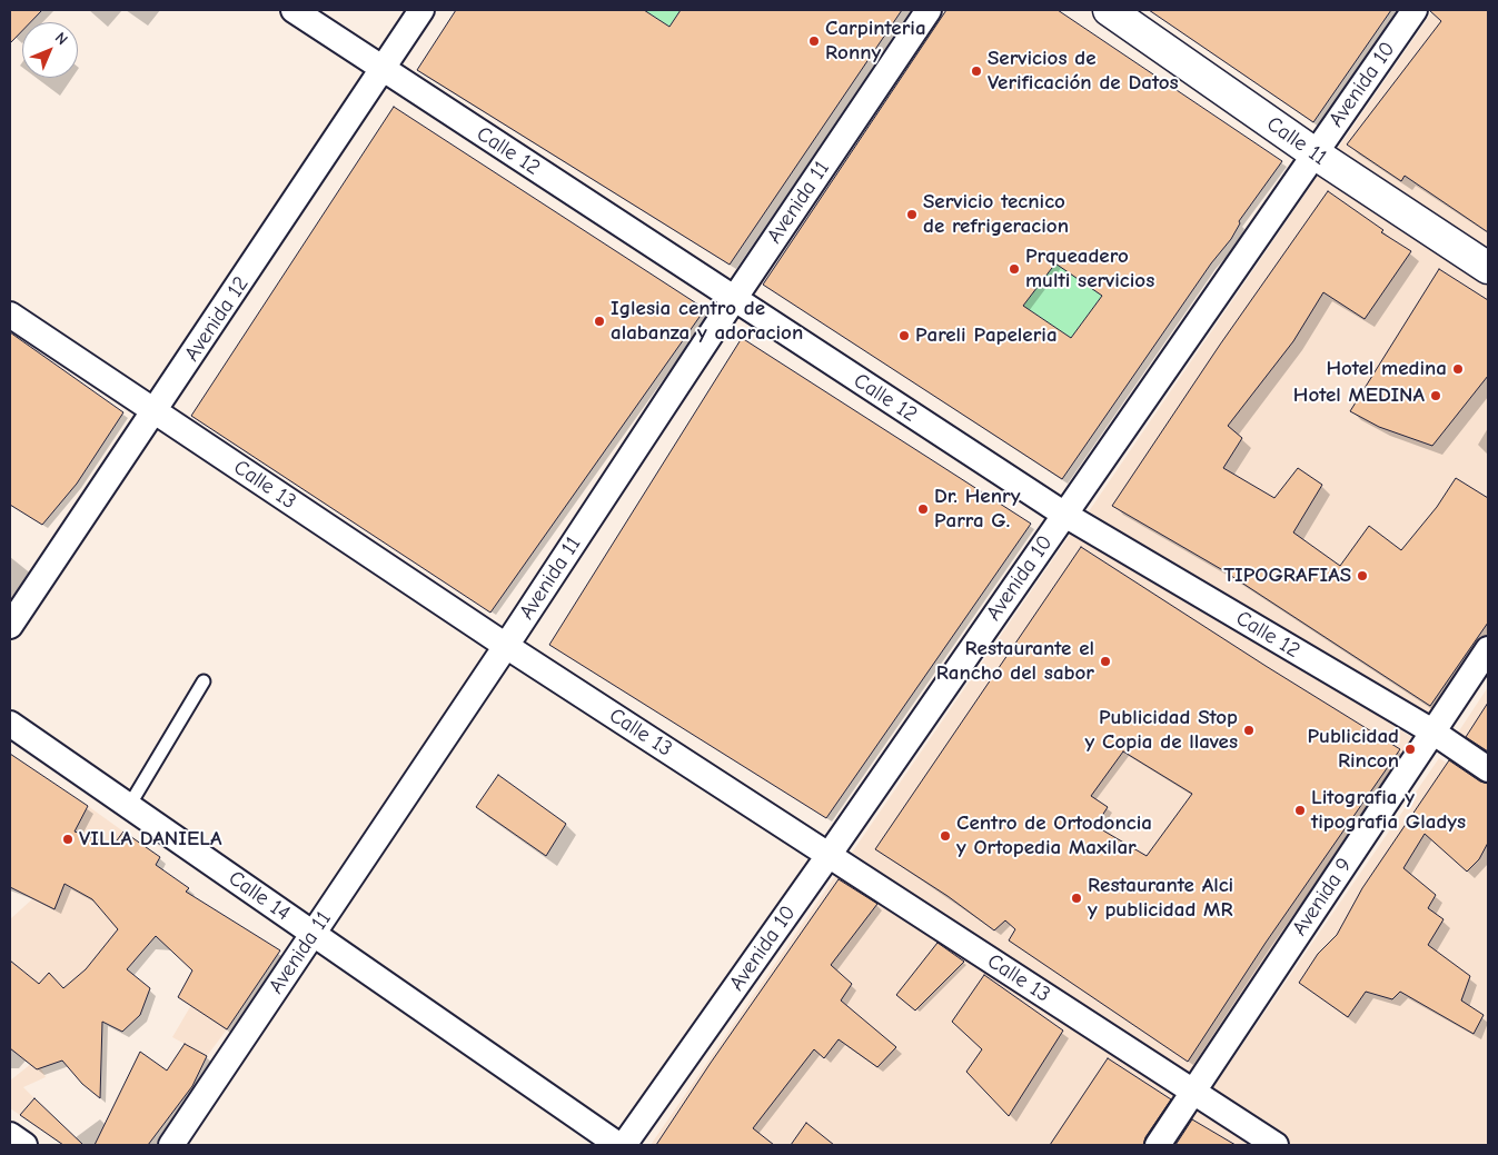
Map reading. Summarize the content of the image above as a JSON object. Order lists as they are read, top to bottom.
{
  "streets": {
    "street": [
      "Avenida 10",
      "Calle 11",
      "Calle 12",
      "Avenida 11",
      "Avenida 12",
      "Calle 13",
      "Calle 14",
      "Avenida 9"
    ]
  },
  "crossings": [
    ["Avenida 10", "Calle 11"],
    ["Avenida 10", "Calle 12"],
    ["Avenida 10", "Calle 13"],
    ["Calle 12", "Avenida 11"],
    ["Calle 12", "Avenida 12"],
    ["Calle 12", "Avenida 9"],
    ["Avenida 11", "Calle 13"],
    ["Avenida 11", "Calle 14"],
    ["Avenida 12", "Calle 13"],
    ["Calle 13", "Avenida 9"]
  ],
  "places": [
    "Carpinteria Ronny",
    "Servicios de Verificación de Datos",
    "Servicio tecnico de refrigeracion",
    "Prqueadero multi servicios",
    "Iglesia centro de alabanza y adoracion",
    "Pareli Papeleria",
    "Hotel medina",
    "Hotel MEDINA",
    "Dr. Henry Parra G.",
    "TIPOGRAFIAS",
    "Restaurante el Rancho del sabor",
    "Publicidad Stop y Copia de llaves",
    "Publicidad Rincon",
    "Litografia y tipografia Gladys",
    "Centro de Ortodoncia y Ortopedia Maxilar",
    "VILLA DANIELA",
    "Restaurante Alci y publicidad MR"
  ],
  "north": "top right"
}
